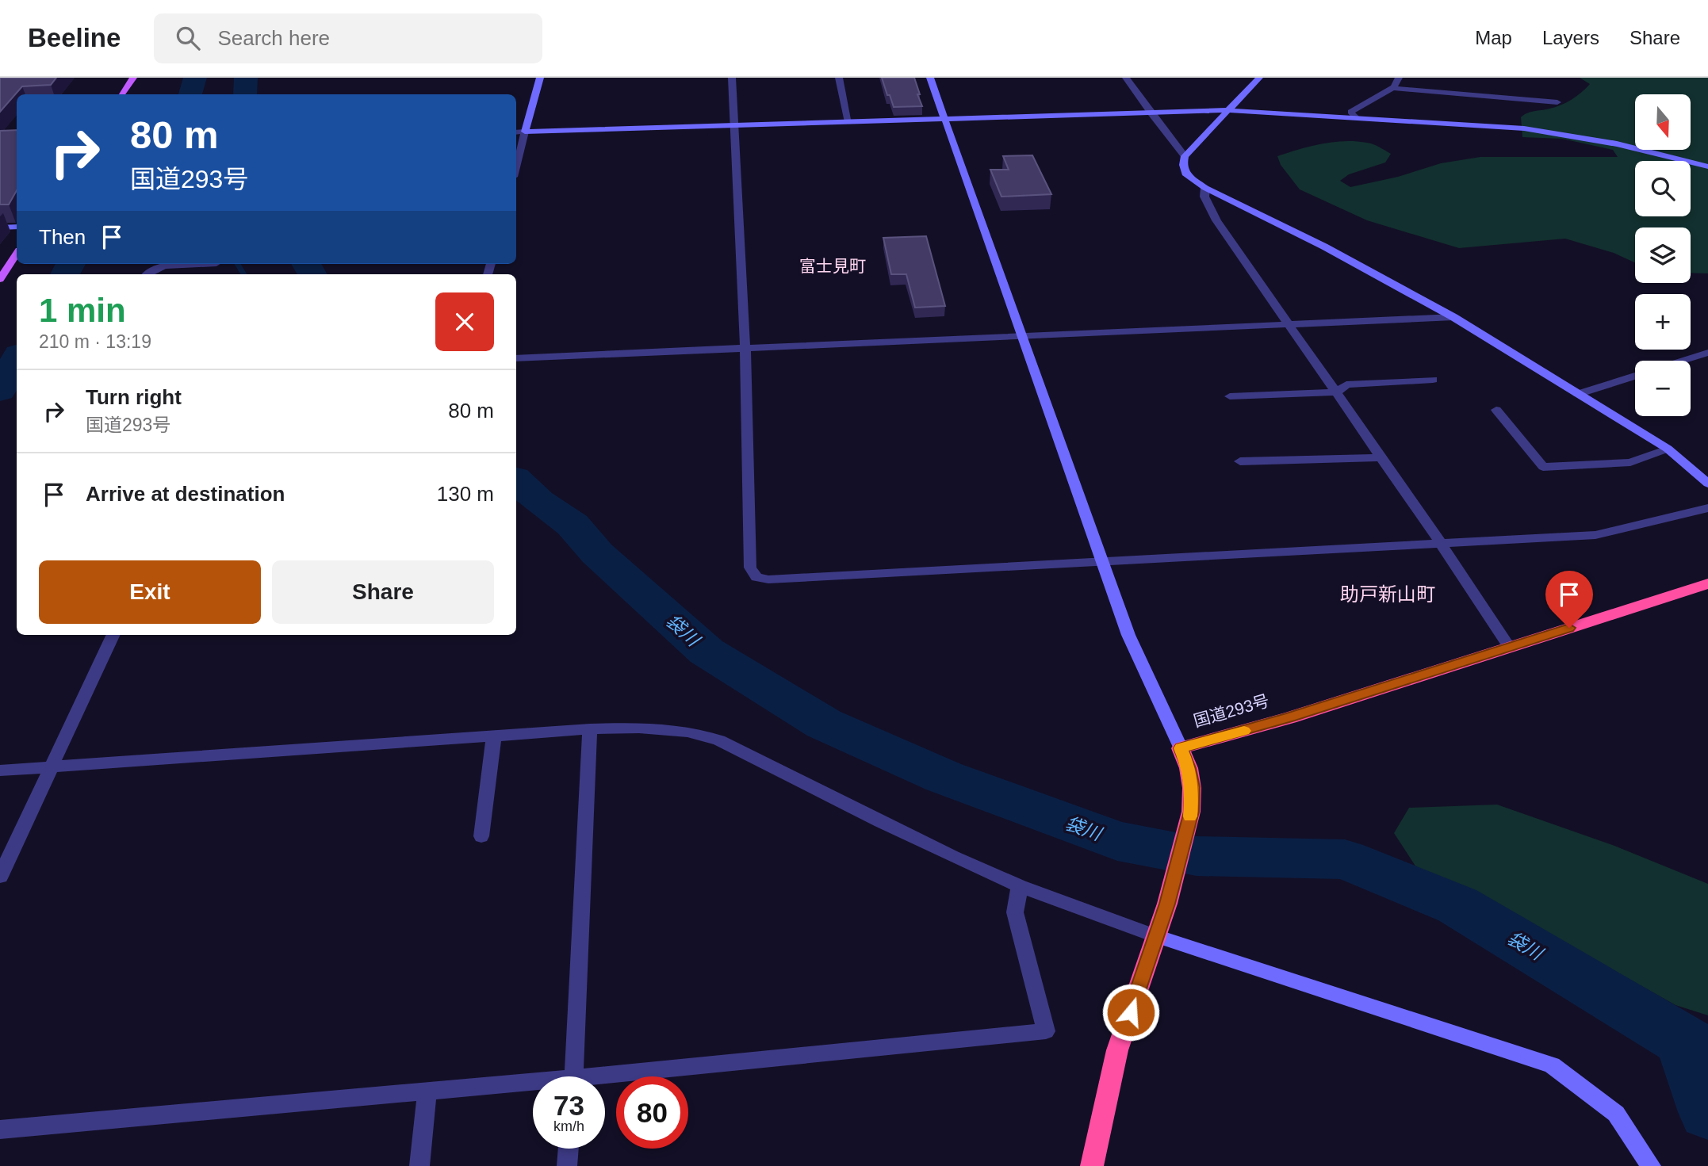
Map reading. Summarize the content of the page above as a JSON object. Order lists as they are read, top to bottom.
{
  "streets": {
    "highway": ["国道293号"]
  },
  "districts": ["富士見町", "助戸新山町"],
  "water": ["袋川"],
  "north": "bottom",
  "page": {
    "header": "Beeline",
    "search": "Search here",
    "nav": ["Map", "Layers", "Share"],
    "map_buttons": ["+", "−"],
    "turn": ["80 m", "国道293号"],
    "then": "Then",
    "heading": ["1 min", "210 m · 13:19"],
    "list": [
      {
        "name": "Turn right",
        "note": "国道293号",
        "value": "80 m"
      },
      {
        "name": "Arrive at destination",
        "value": "130 m"
      }
    ],
    "buttons": ["Exit", "Share"],
    "speed": "73 km/h",
    "limit": "80"
  }
}
